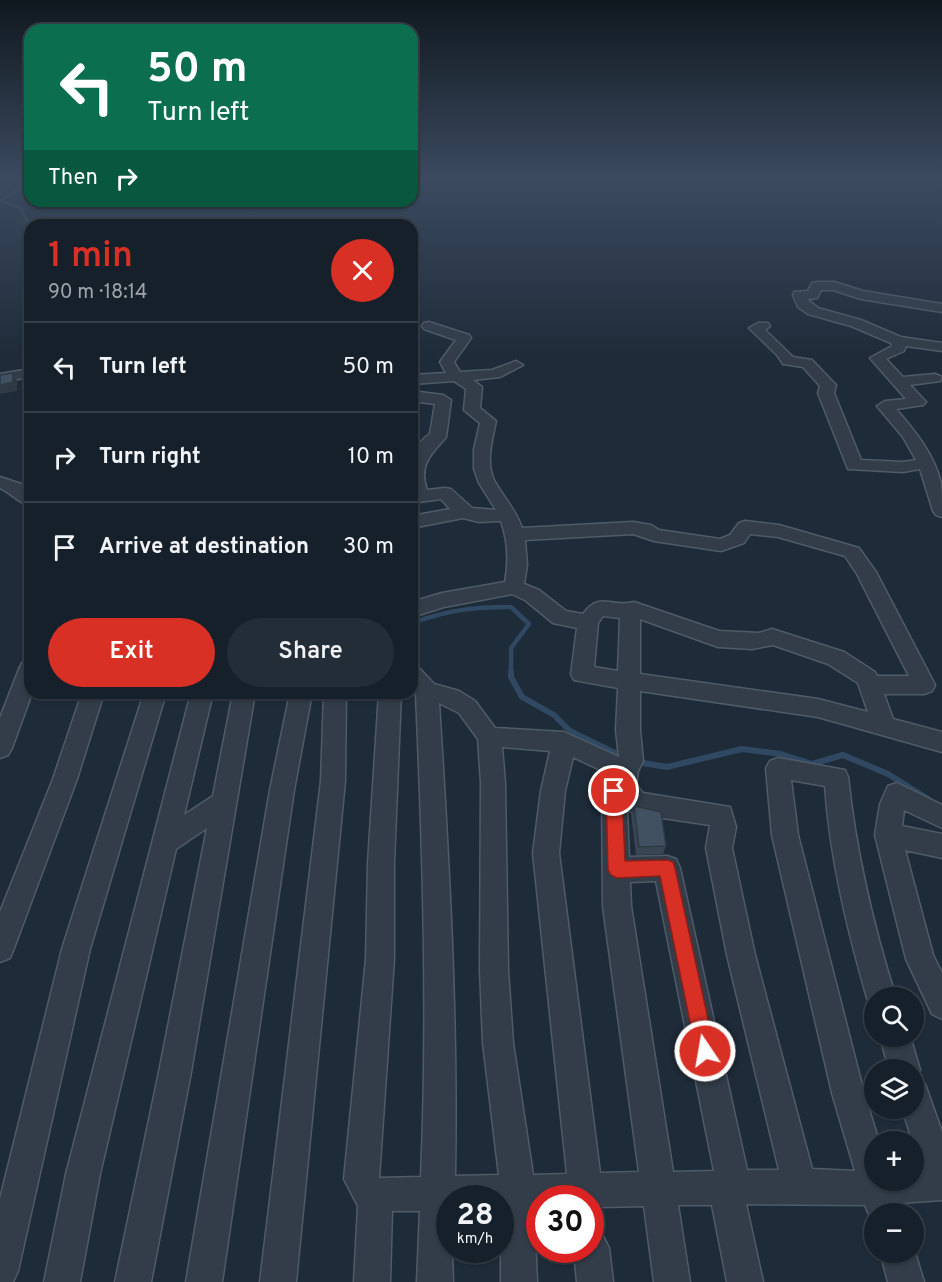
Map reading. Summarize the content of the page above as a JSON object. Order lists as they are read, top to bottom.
{
  "page": {
    "turn": ["50 m", "Turn left"],
    "then": "Then",
    "heading": ["1 min", "90 m · 18:14"],
    "list": [
      {
        "name": "Turn left",
        "value": "50 m"
      },
      {
        "name": "Turn right",
        "value": "10 m"
      },
      {
        "name": "Arrive at destination",
        "value": "30 m"
      }
    ],
    "buttons": ["Exit", "Share"],
    "map_buttons": ["+", "−"],
    "speed": "28 km/h",
    "limit": "30"
  }
}
